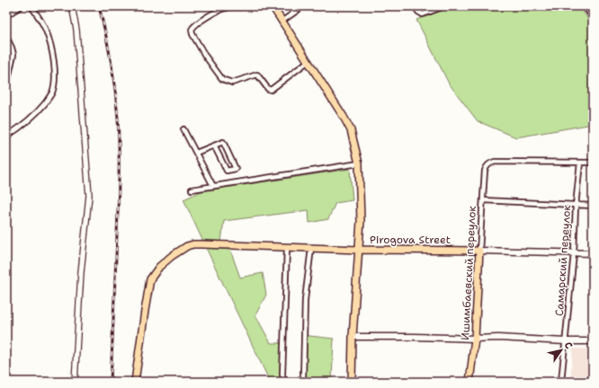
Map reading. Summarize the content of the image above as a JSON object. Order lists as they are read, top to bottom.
{
  "streets": {
    "main road": ["Pirogova Street", "Ишимбаевский переулок"],
    "street": ["Самарский переулок"]
  },
  "crossings": [
    ["Pirogova Street", "Самарский переулок"],
    ["Pirogova Street", "Ишимбаевский переулок"],
    ["Самарский переулок", "Ишимбаевский переулок"]
  ],
  "north": "top right"
}
